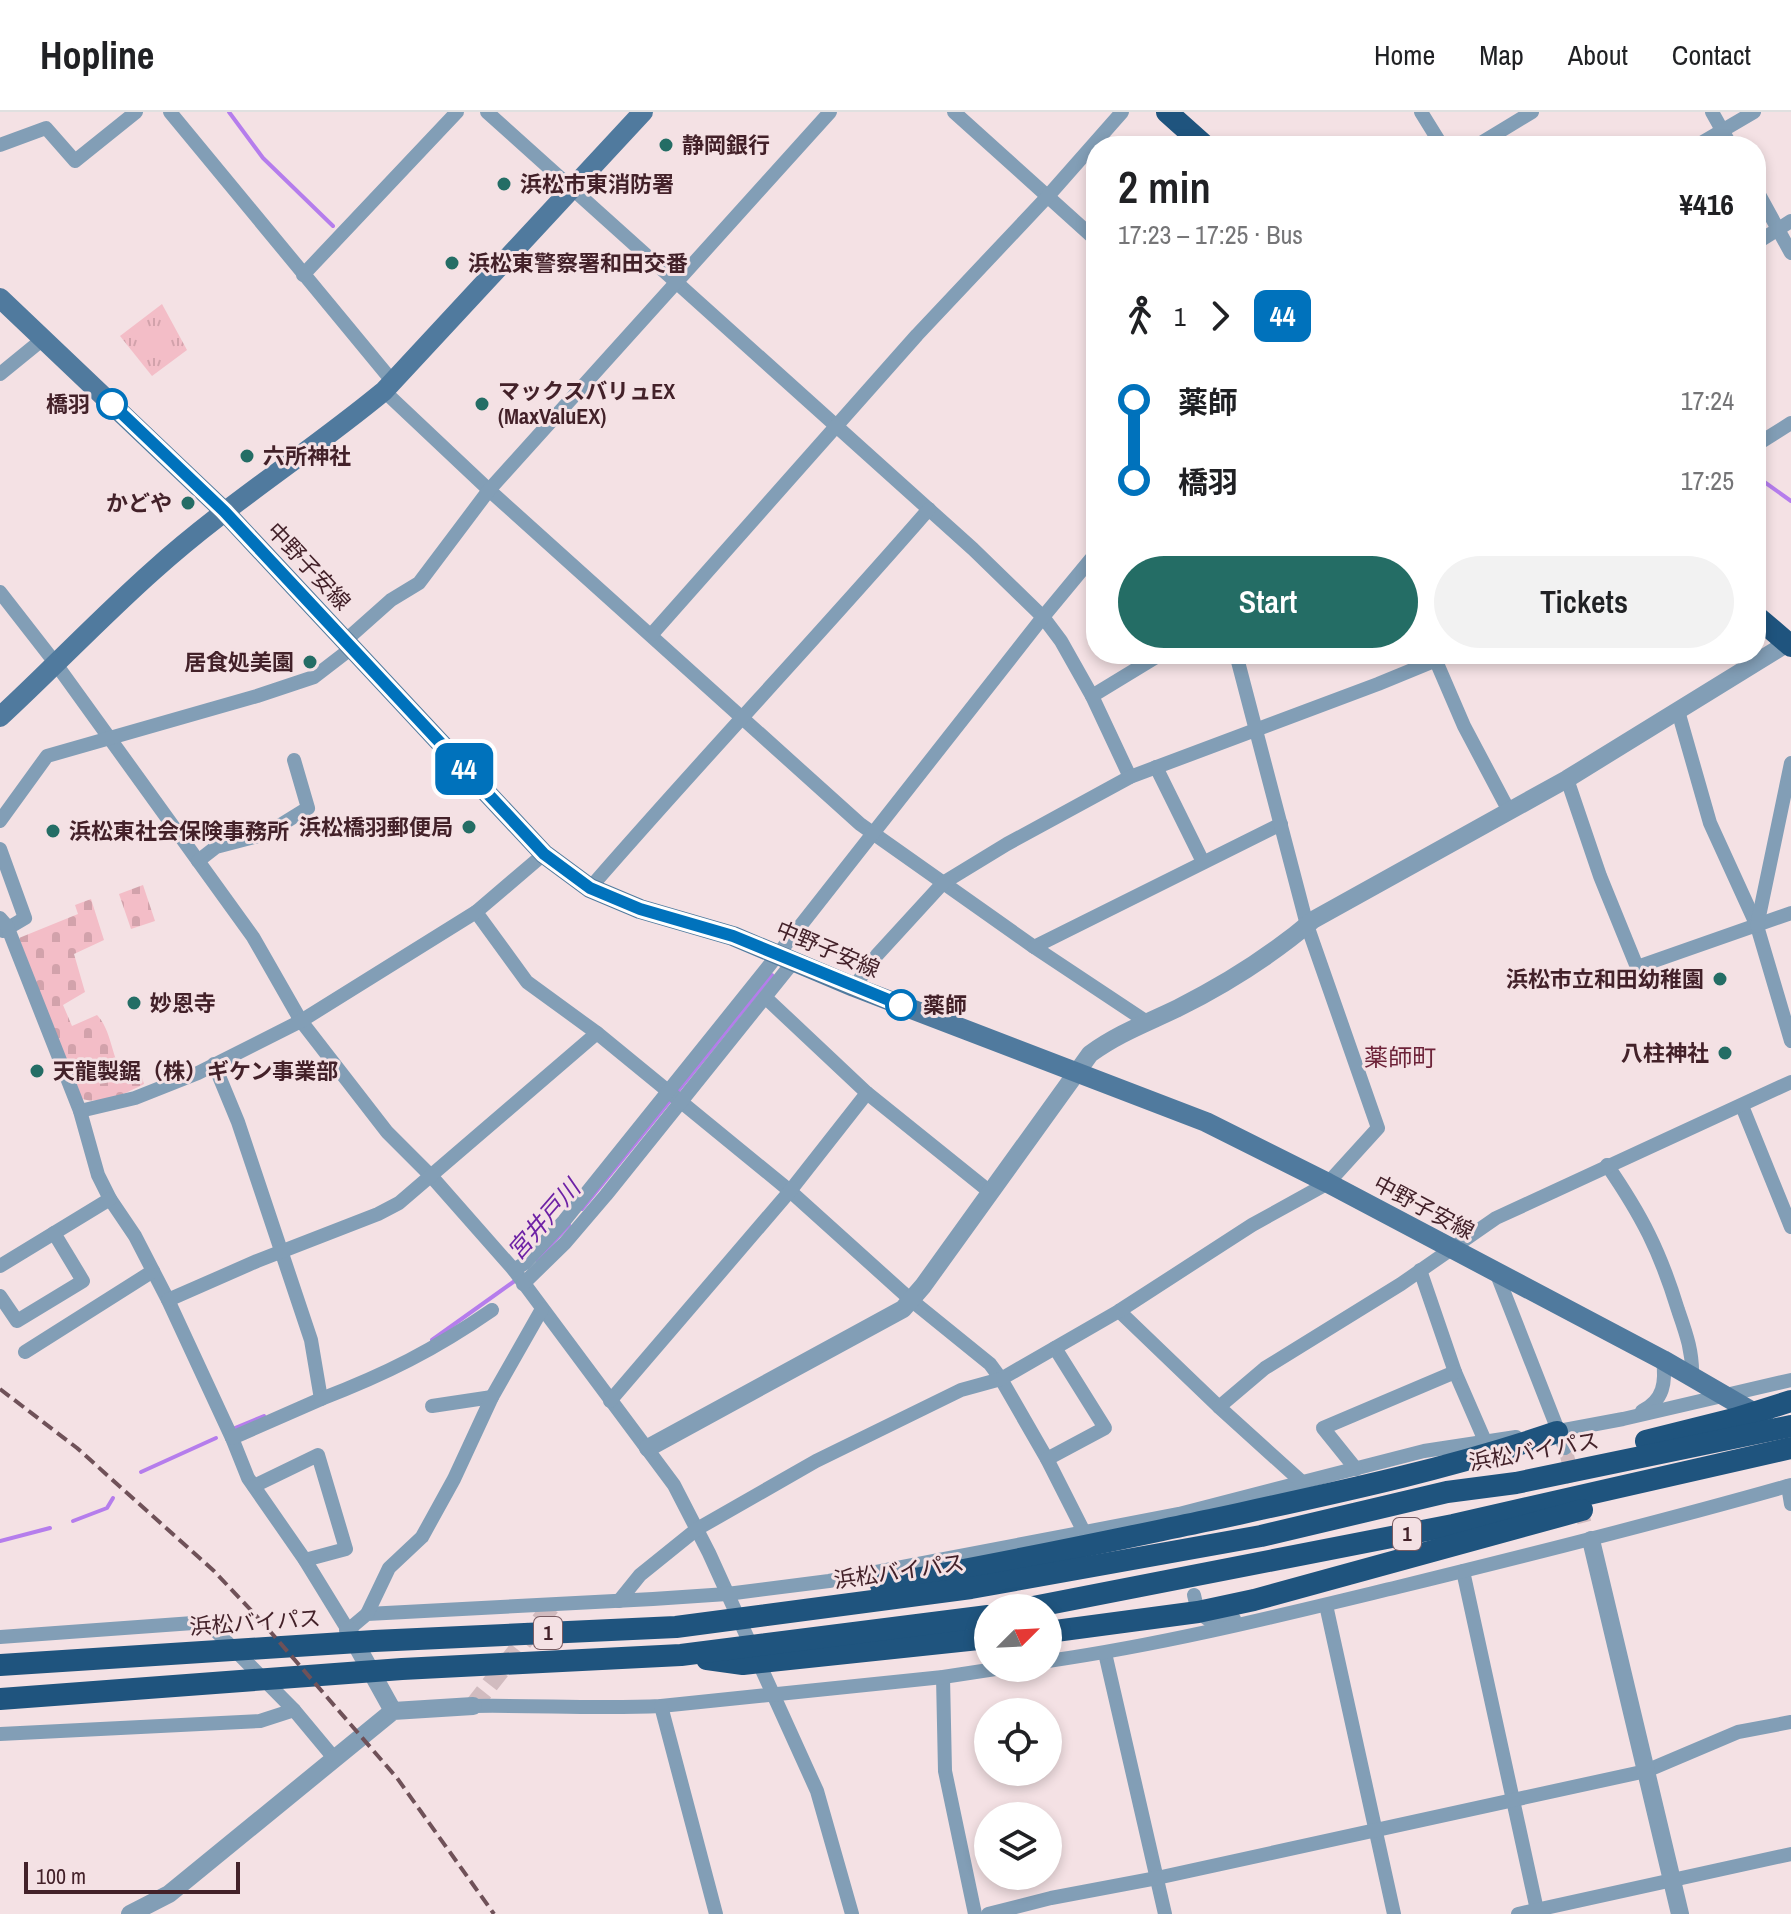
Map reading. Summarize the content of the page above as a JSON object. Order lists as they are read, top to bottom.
{
  "streets": {
    "highway": ["浜松バイパス", "1"],
    "main road": ["中野子安線"]
  },
  "crossings": [
    ["中野子安線", "1"],
    ["浜松バイパス", "1"]
  ],
  "districts": ["薬師町"],
  "water": ["宮井戸川"],
  "places": [
    "静岡銀行",
    "浜松市東消防署",
    "浜松東警察署和田交番",
    "橋羽",
    "マックスバリュEX (MaxValuEX)",
    "六所神社",
    "かどや",
    "居食処美園",
    "浜松橋羽郵便局",
    "浜松東社会保険事務所",
    "浜松市立和田幼稚園",
    "妙恩寺",
    "薬師",
    "八柱神社",
    "天龍製鋸（株）ギケン事業部"
  ],
  "lines": ["bus line 44"],
  "scale_bar": "100 m",
  "north": "top right",
  "page": {
    "header": "Hopline",
    "nav": [
      "Home",
      "Map",
      "About",
      "Contact"
    ],
    "on_map": "44",
    "heading": ["2 min", "17:23 – 17:25 · Bus", "¥416"],
    "legs": ["1", "44"],
    "list": [
      {
        "name": "薬師",
        "value": "17:24"
      },
      {
        "name": "橋羽",
        "value": "17:25"
      }
    ],
    "buttons": ["Start", "Tickets"],
    "scale": "100 m"
  }
}
